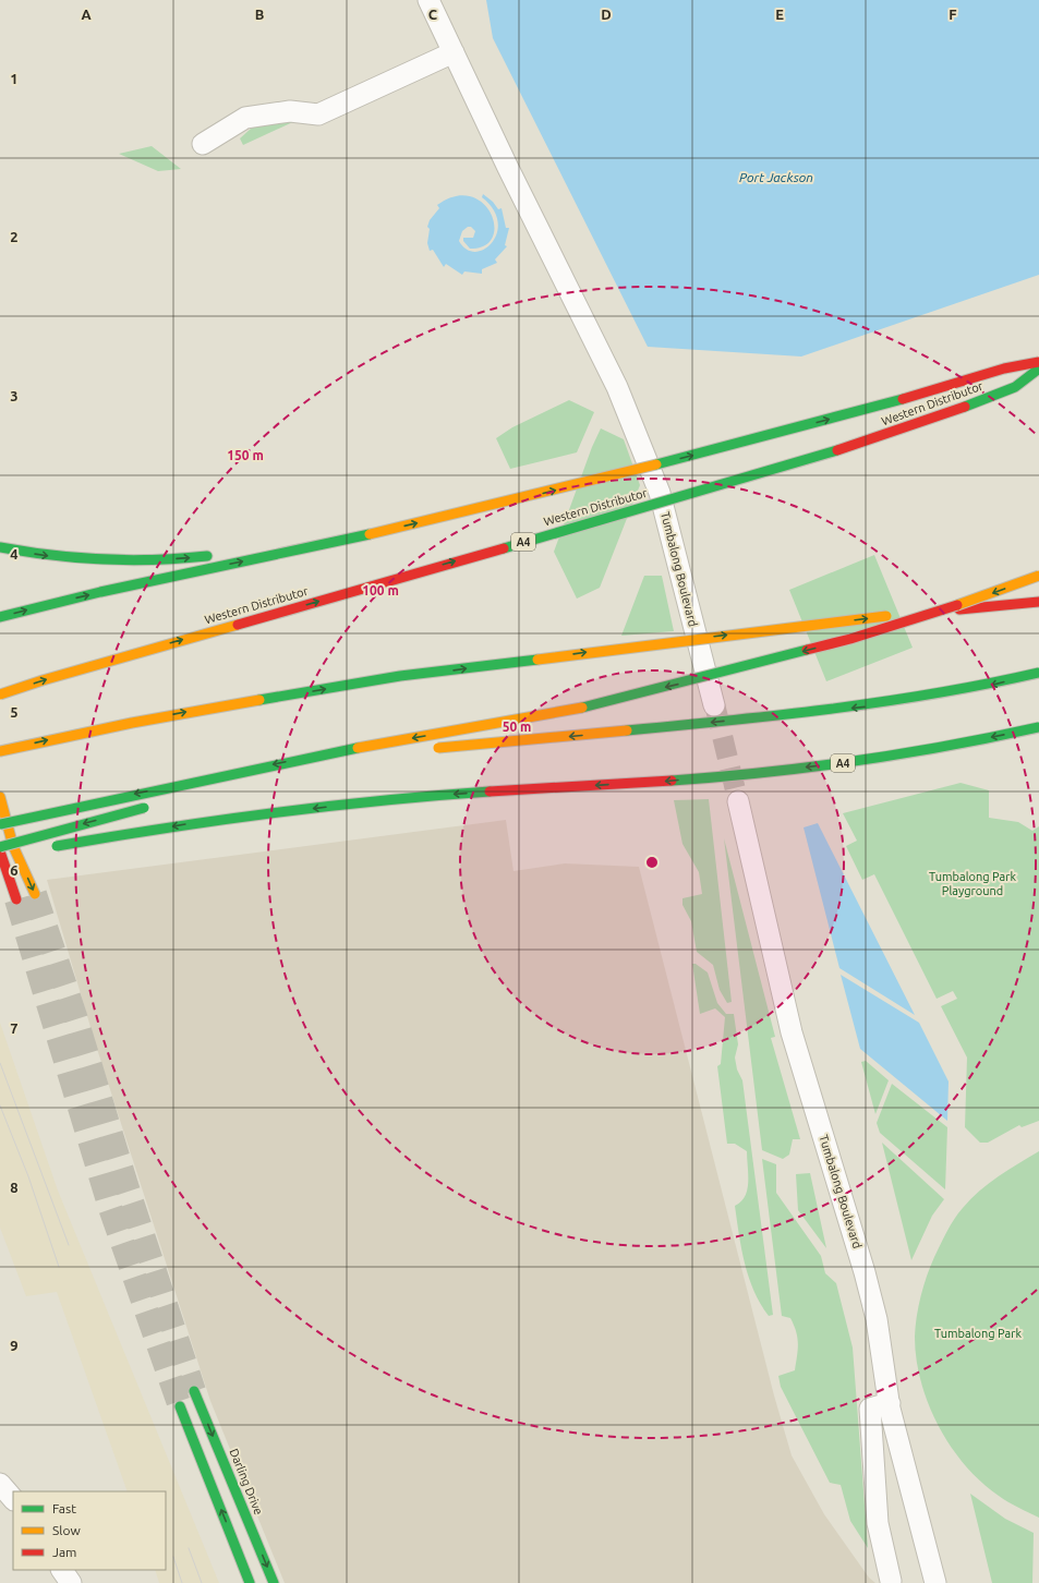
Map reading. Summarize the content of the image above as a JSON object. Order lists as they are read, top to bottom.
{
  "streets": {
    "main road": ["Western Distributor", "A4", "Darling Drive"],
    "street": ["Tumbalong Boulevard"]
  },
  "water": ["Port Jackson"],
  "parks": ["Tumbalong Park Playground", "Tumbalong Park"],
  "legend": ["Fast", "Slow", "Jam"],
  "grid": {
    "columns": [
      "A",
      "B",
      "C",
      "D",
      "E",
      "F"
    ],
    "rows": [
      "1",
      "2",
      "3",
      "4",
      "5",
      "6",
      "7",
      "8",
      "9"
    ]
  },
  "rings": ["150 m", "100 m", "50 m"]
}
